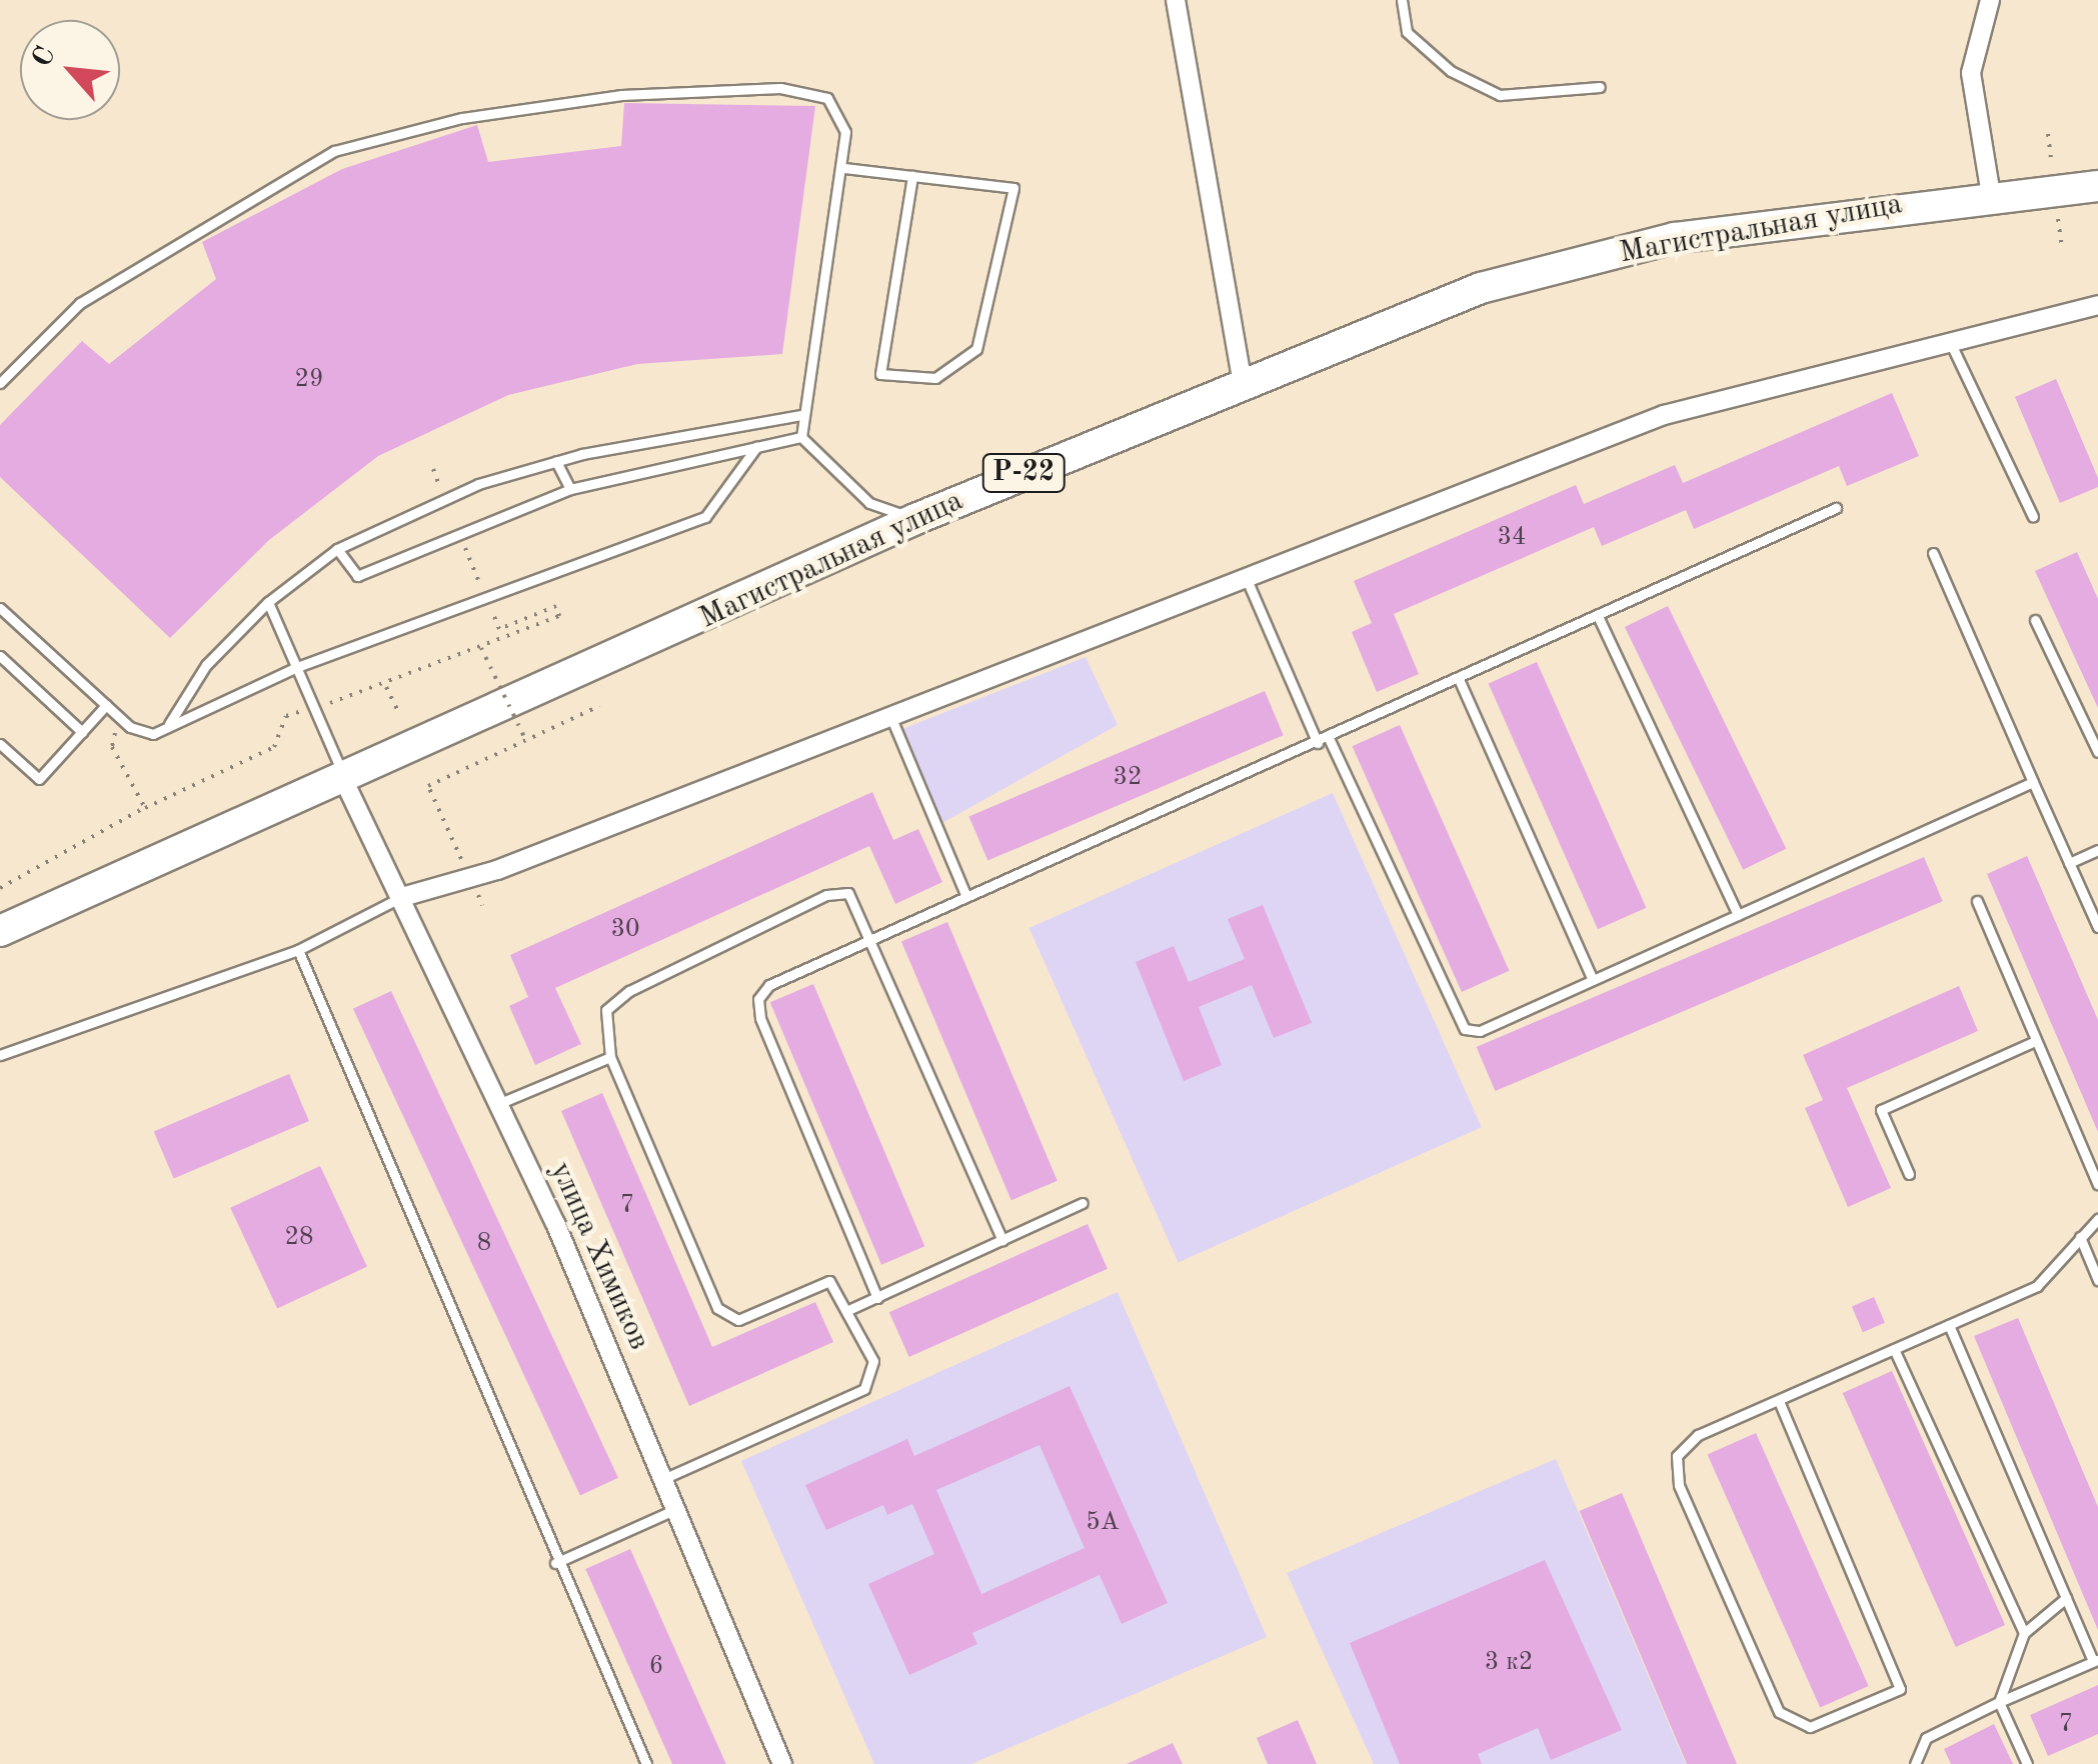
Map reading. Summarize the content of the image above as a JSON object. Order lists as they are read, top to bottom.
{
  "streets": {
    "highway": ["Магистральная улица", "Р-22"],
    "street": ["улица Химиков"]
  },
  "crossings": [
    ["Магистральная улица", "улица Химиков"]
  ],
  "house_numbers": [
    "29",
    "34",
    "32",
    "30",
    "7",
    "28",
    "8",
    "5А",
    "3 к2",
    "6",
    "7"
  ],
  "north": "top left"
}
